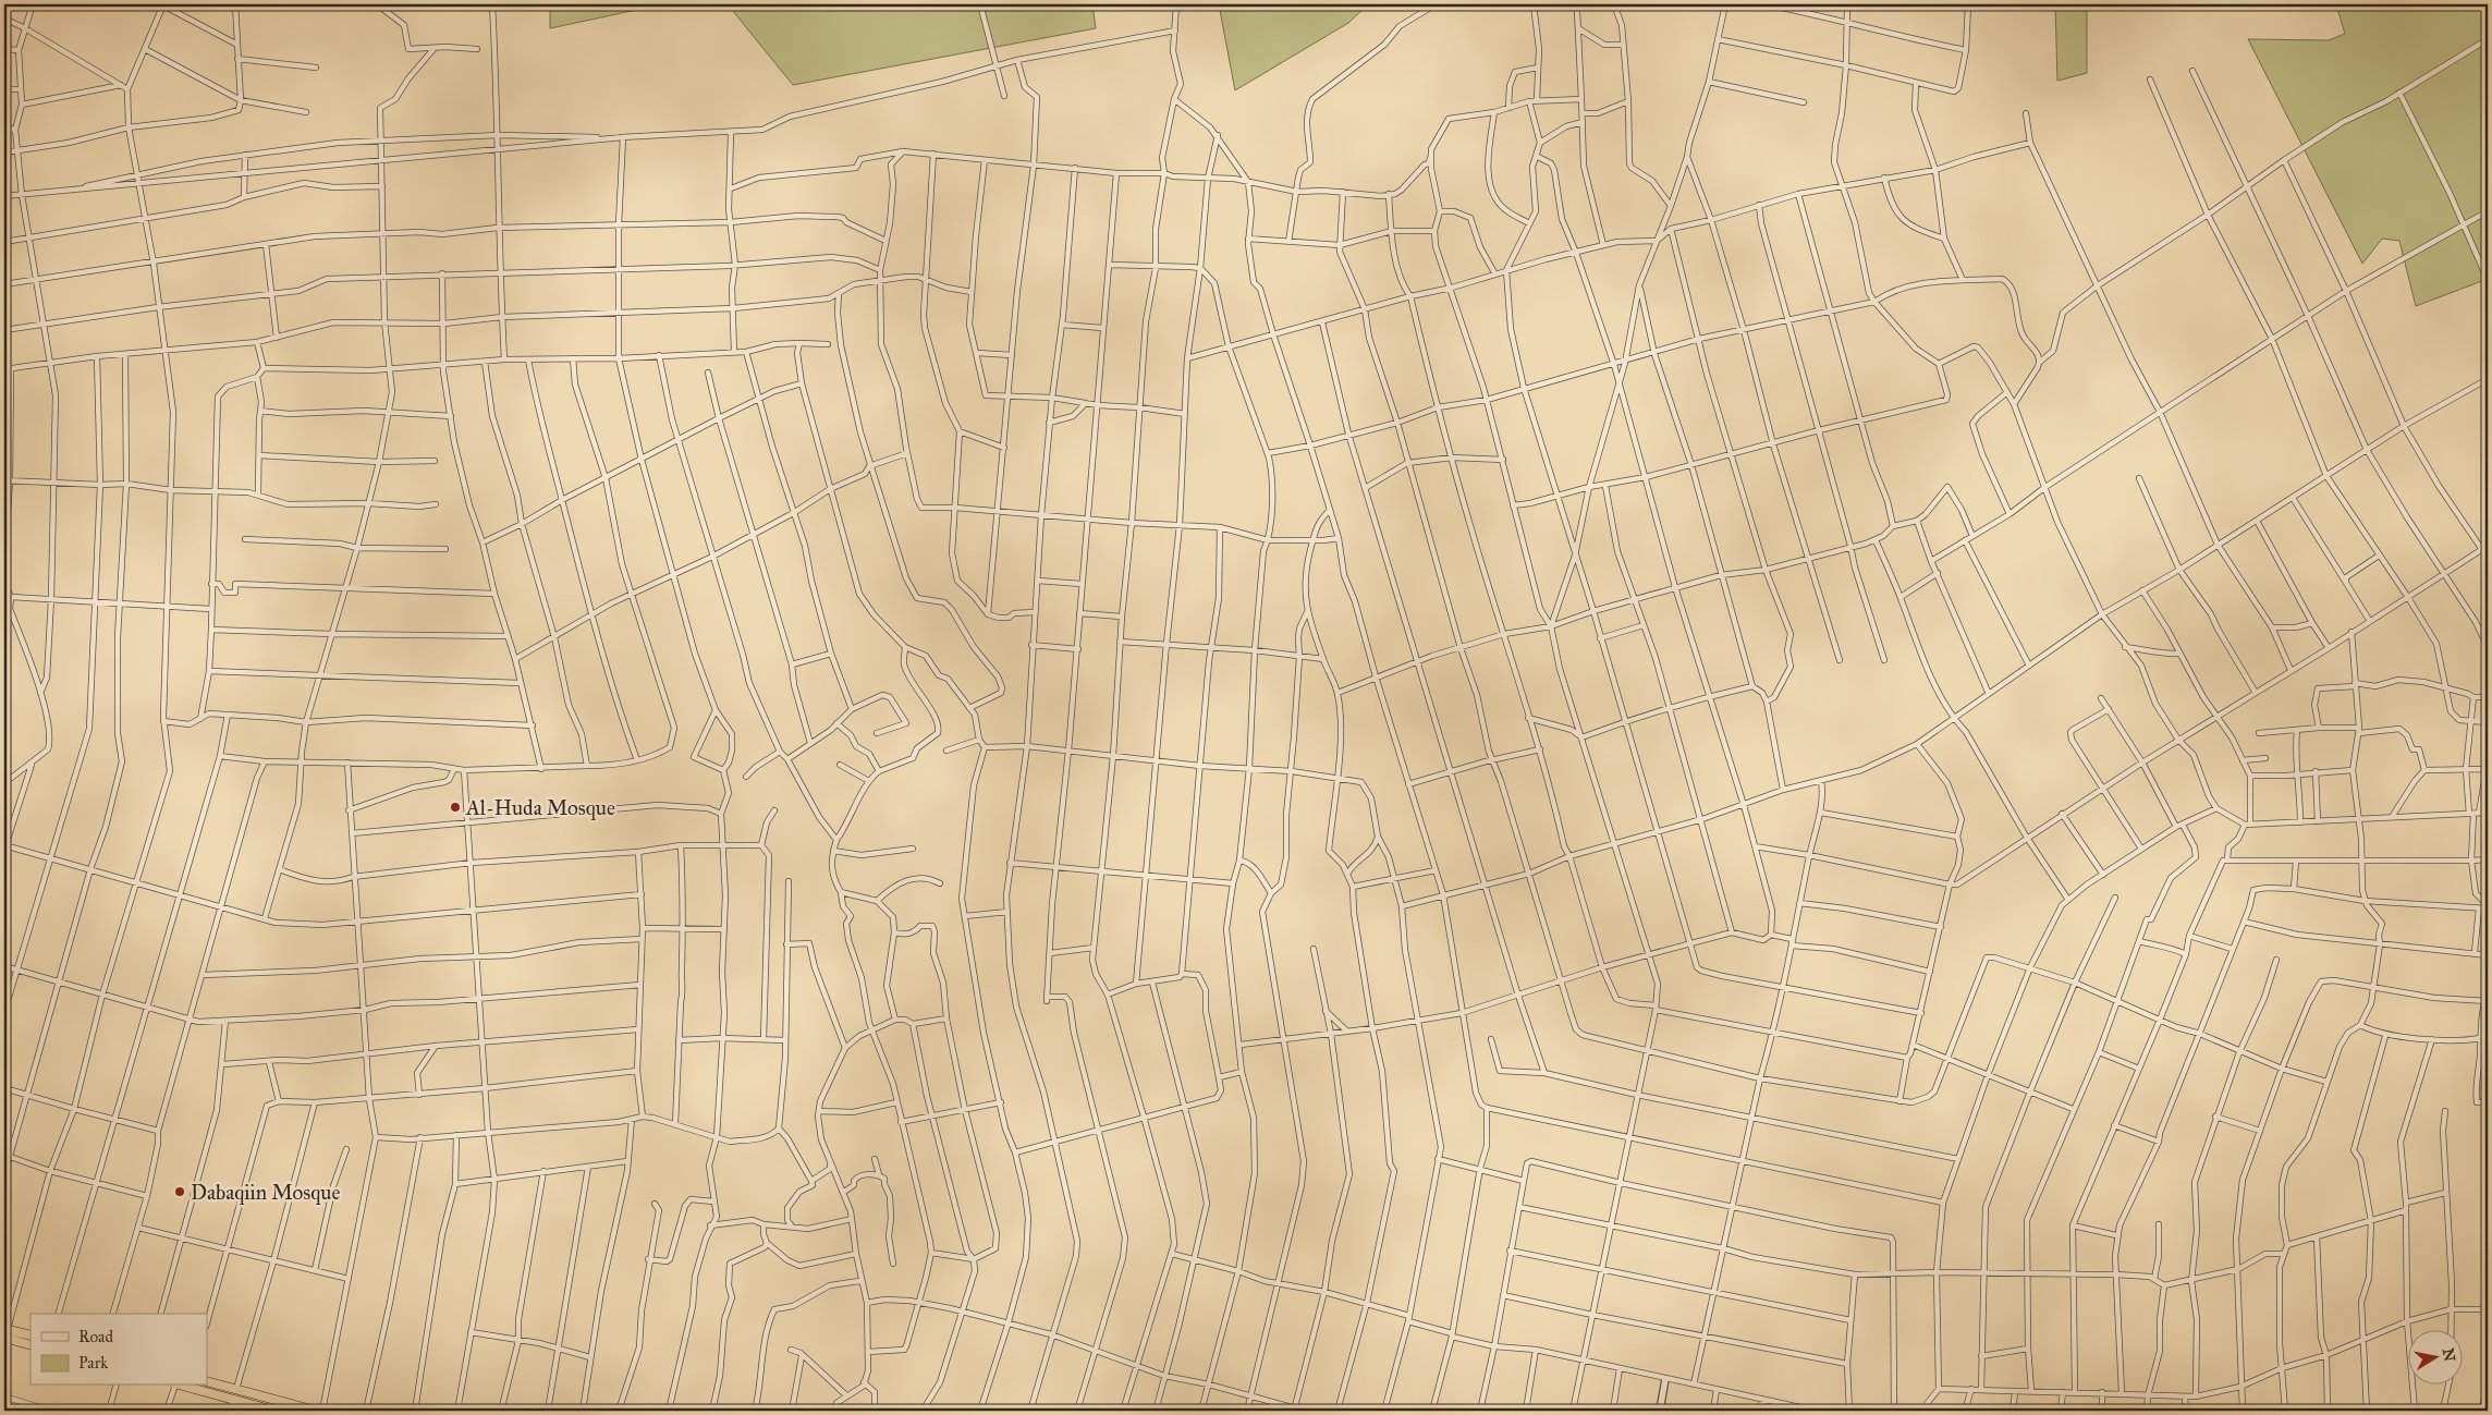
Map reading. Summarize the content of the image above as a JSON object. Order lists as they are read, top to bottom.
{
  "places": ["Al-Huda Mosque", "Dabaqiin Mosque"],
  "legend": ["Road", "Park"],
  "north": "right"
}
